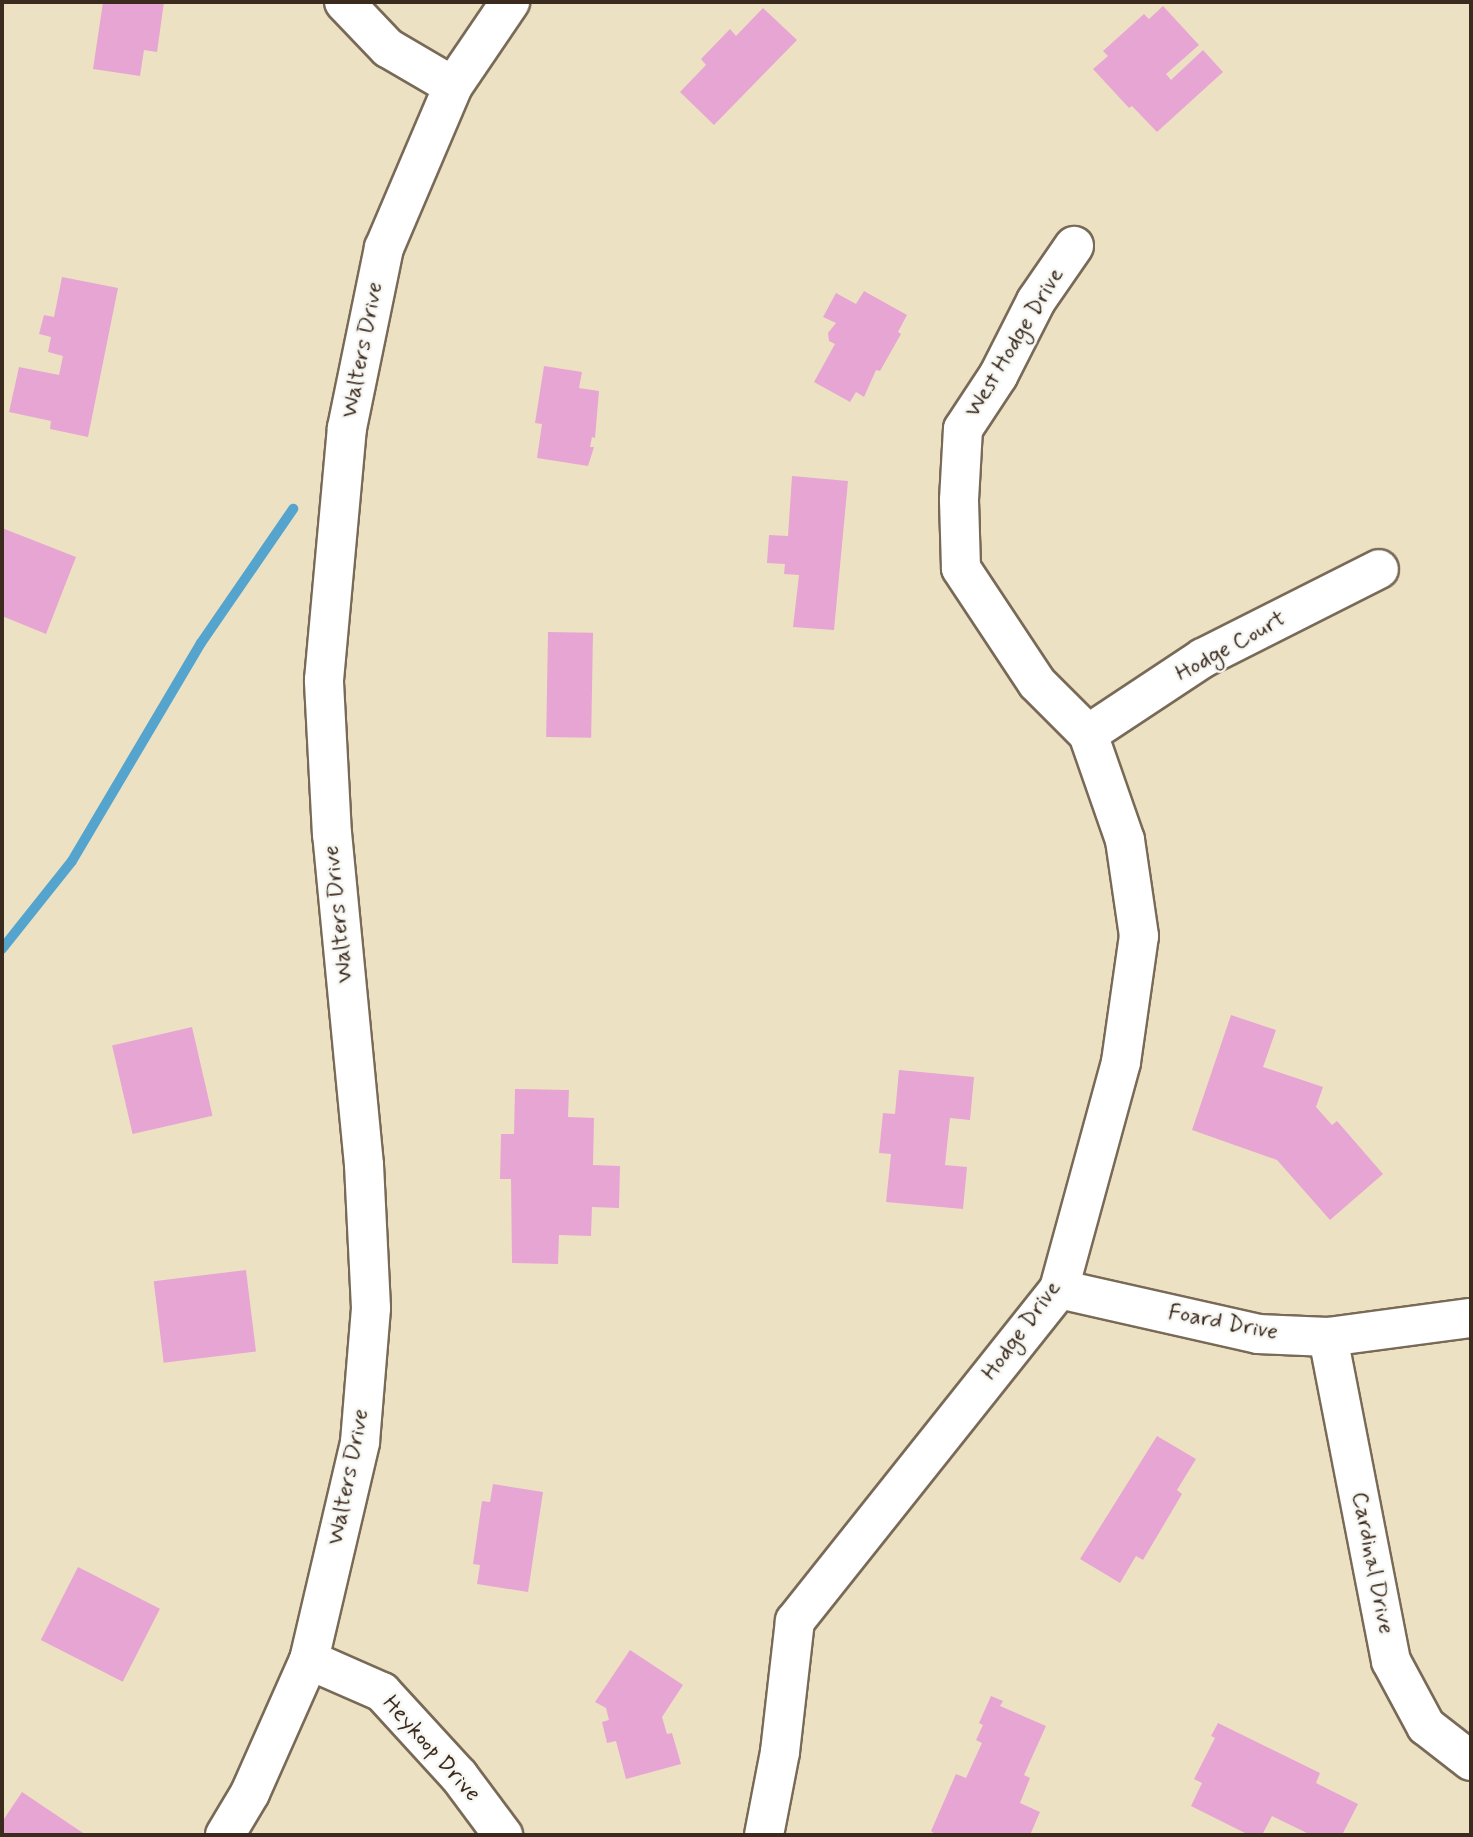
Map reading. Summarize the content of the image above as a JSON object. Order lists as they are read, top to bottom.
{
  "streets": {
    "street": [
      "West Hodge Drive",
      "Walters Drive",
      "Hodge Court",
      "Foard Drive",
      "Hodge Drive",
      "Cardinal Drive",
      "Heykoop Drive"
    ]
  },
  "crossings": [
    ["West Hodge Drive", "Hodge Court"],
    ["West Hodge Drive", "Hodge Drive"],
    ["Walters Drive", "Heykoop Drive"],
    ["Hodge Court", "Hodge Drive"],
    ["Foard Drive", "Hodge Drive"],
    ["Foard Drive", "Cardinal Drive"]
  ]
}
